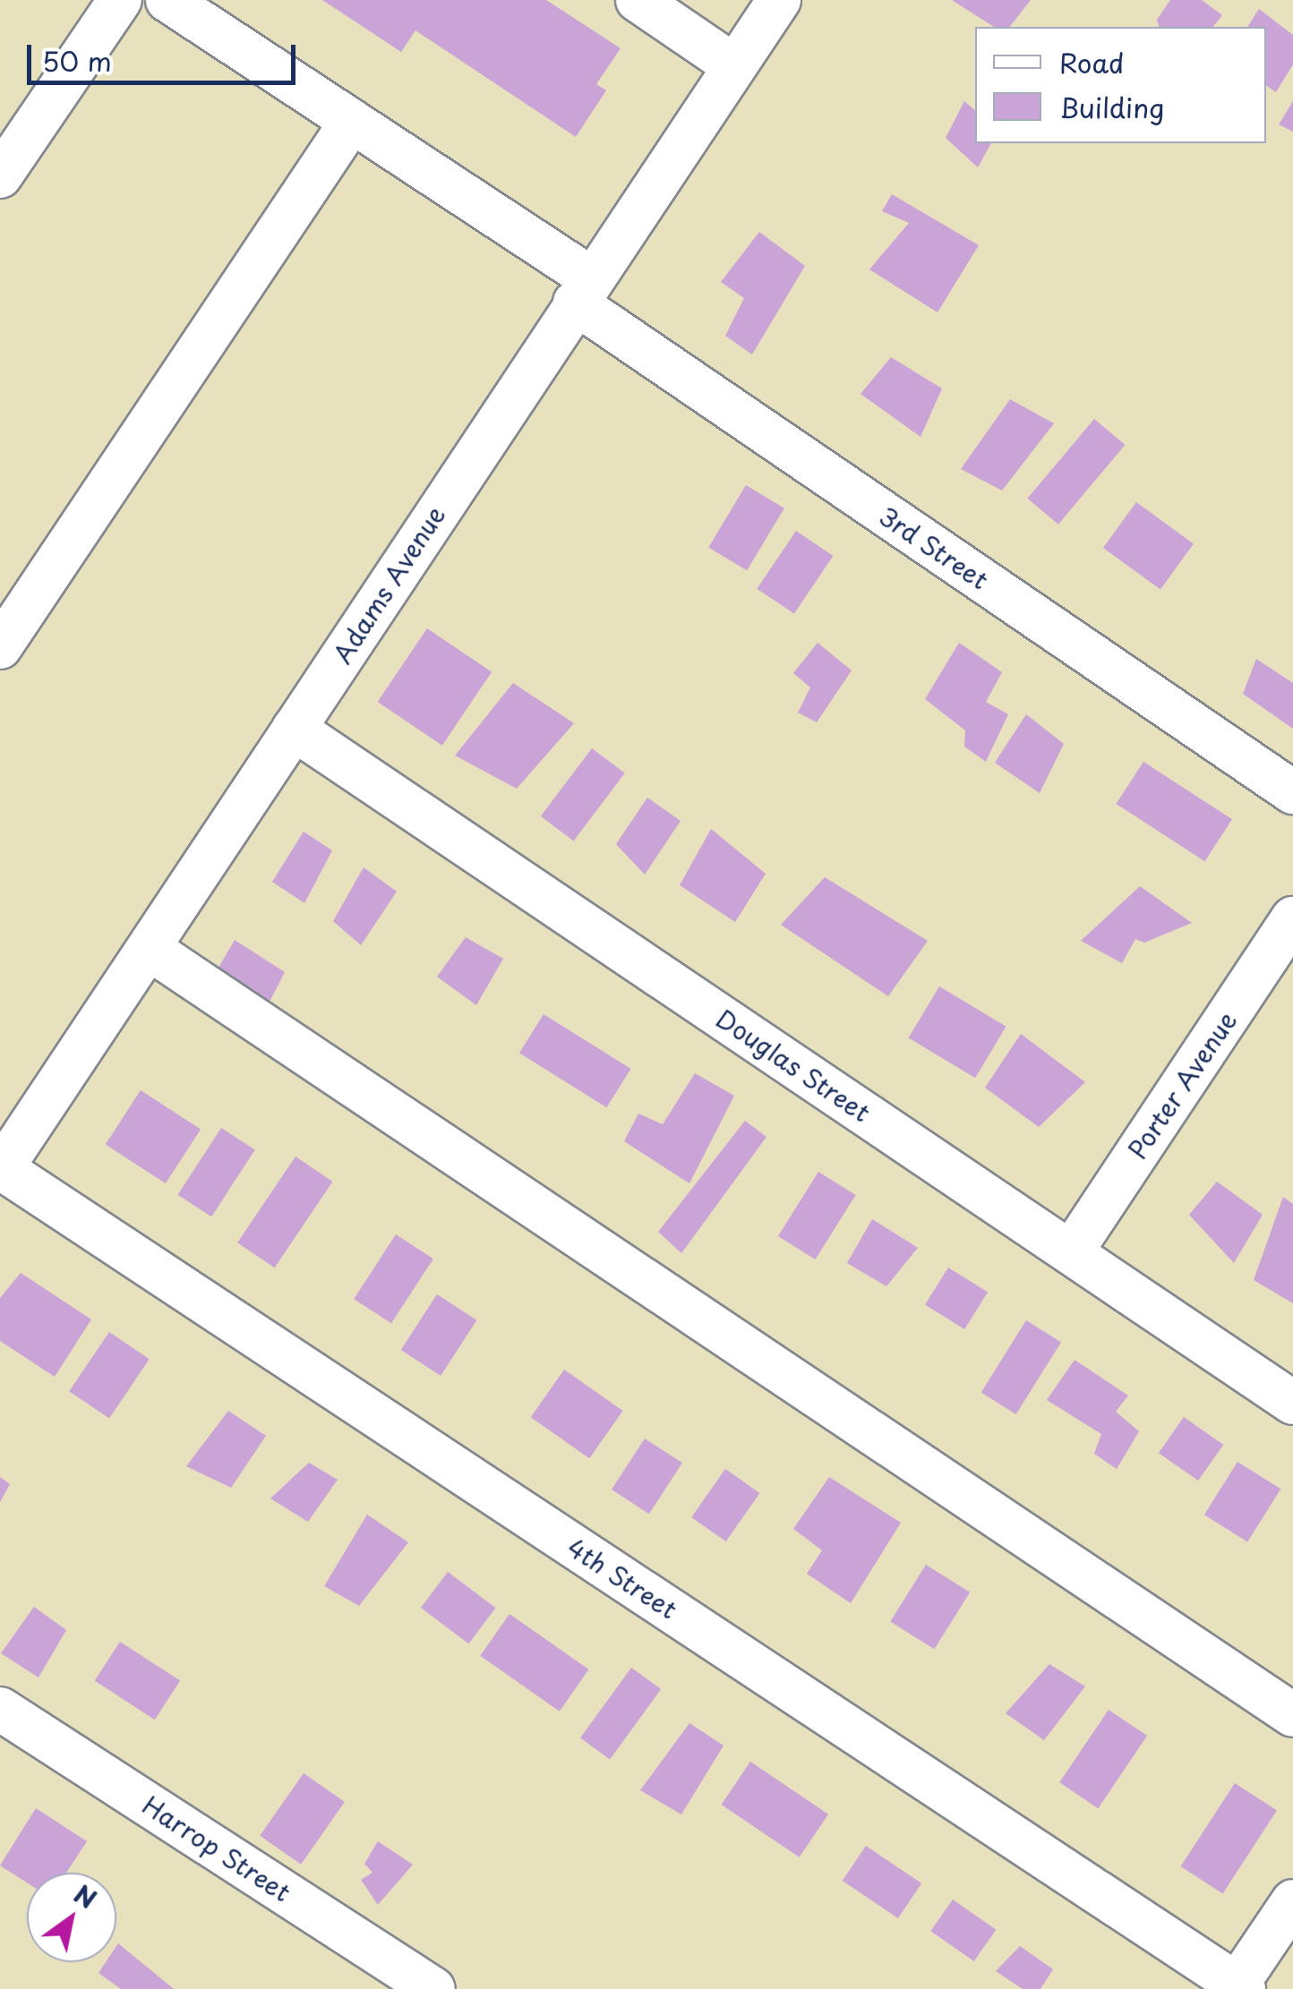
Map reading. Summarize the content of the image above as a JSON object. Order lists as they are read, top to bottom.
{
  "streets": {
    "street": [
      "3rd Street",
      "Adams Avenue",
      "Douglas Street",
      "Porter Avenue",
      "4th Street",
      "Harrop Street"
    ]
  },
  "crossings": [
    ["3rd Street", "Adams Avenue"],
    ["Adams Avenue", "Douglas Street"],
    ["Adams Avenue", "4th Street"],
    ["Douglas Street", "Porter Avenue"]
  ],
  "legend": ["Road", "Building"],
  "scale_bar": "50 m",
  "north": "top right"
}
